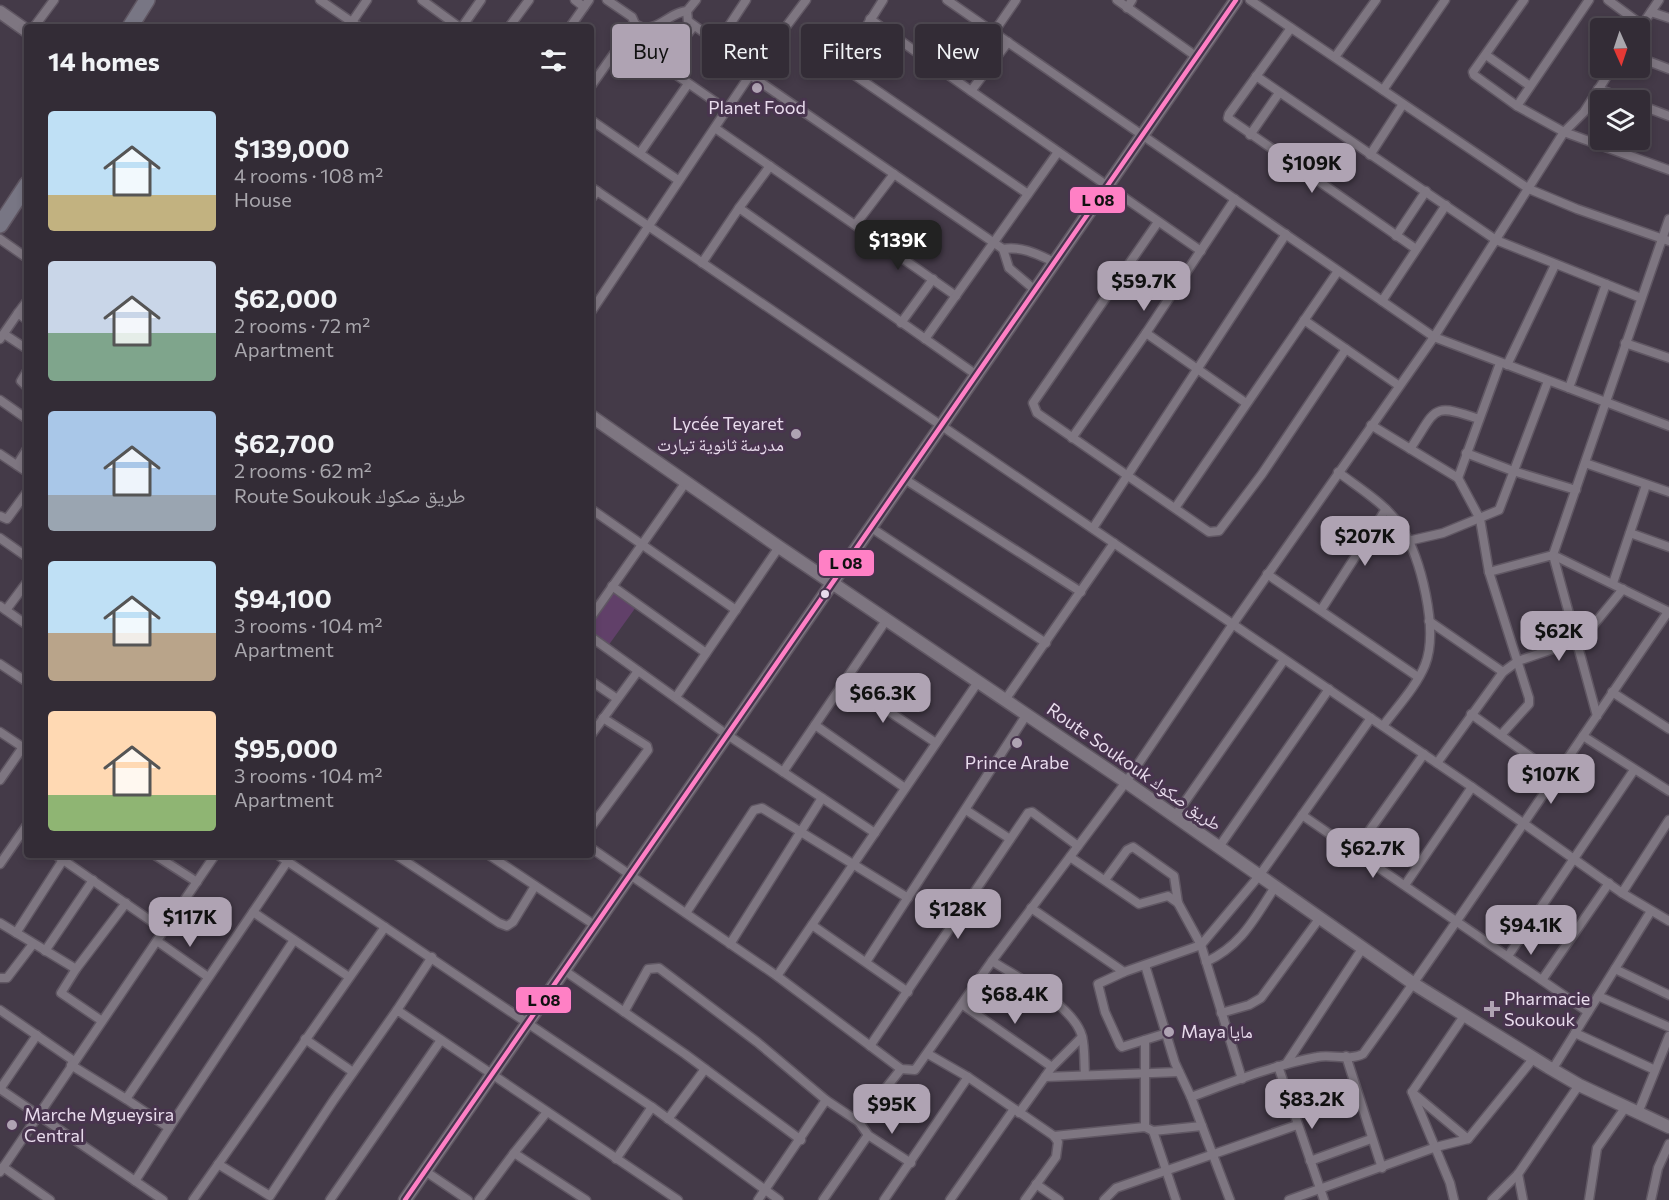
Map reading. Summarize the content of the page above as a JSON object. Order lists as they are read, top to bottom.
{
  "streets": {
    "street": ["Route Soukouk طريق صكوك"]
  },
  "places": {
    "other": [
      "Planet Food",
      "Lycée Teyaret مدرسة ثانوية تيارت",
      "Prince Arabe",
      "Maya مايا",
      "Marche Mgueysira Central"
    ],
    "health": ["Pharmacie Soukouk"]
  },
  "north": "bottom",
  "page": {
    "chip": [
      "Buy",
      "Rent",
      "Filters",
      "New"
    ],
    "heading": "14 homes",
    "list": [
      {
        "name": "$139,000",
        "note": "4 rooms · 108 m² · House"
      },
      {
        "name": "$62,000",
        "note": "2 rooms · 72 m² · Apartment"
      },
      {
        "name": "$62,700",
        "note": "2 rooms · 62 m² · Route Soukouk طريق صكوك"
      },
      {
        "name": "$94,100",
        "note": "3 rooms · 104 m² · Apartment"
      },
      {
        "name": "$95,000",
        "note": "3 rooms · 104 m² · Apartment"
      }
    ],
    "price": [
      "$109K",
      "$139K",
      "$59.7K",
      "$207K",
      "$62K",
      "$66.3K",
      "$107K",
      "$62.7K",
      "$128K",
      "$117K",
      "$94.1K",
      "$68.4K",
      "$83.2K",
      "$95K"
    ]
  }
}
